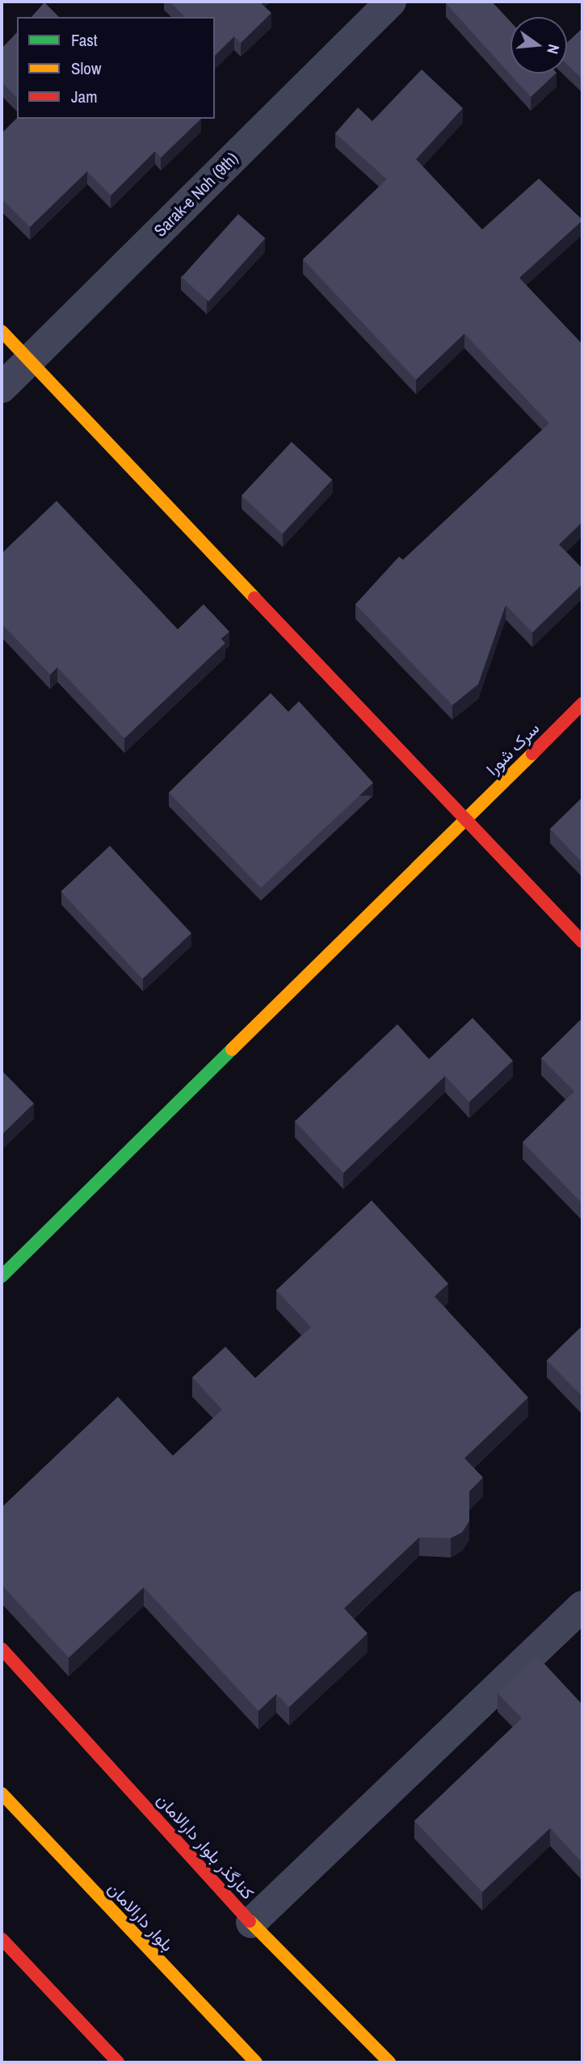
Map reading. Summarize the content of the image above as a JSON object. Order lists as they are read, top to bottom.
{
  "streets": {
    "street": [
      "Sarak-e Noh (9th)",
      "سرک شورا",
      "کنارگذر بلوار دارالامان",
      "بلوار دارالامان"
    ]
  },
  "legend": ["Fast", "Slow", "Jam"],
  "north": "right"
}
